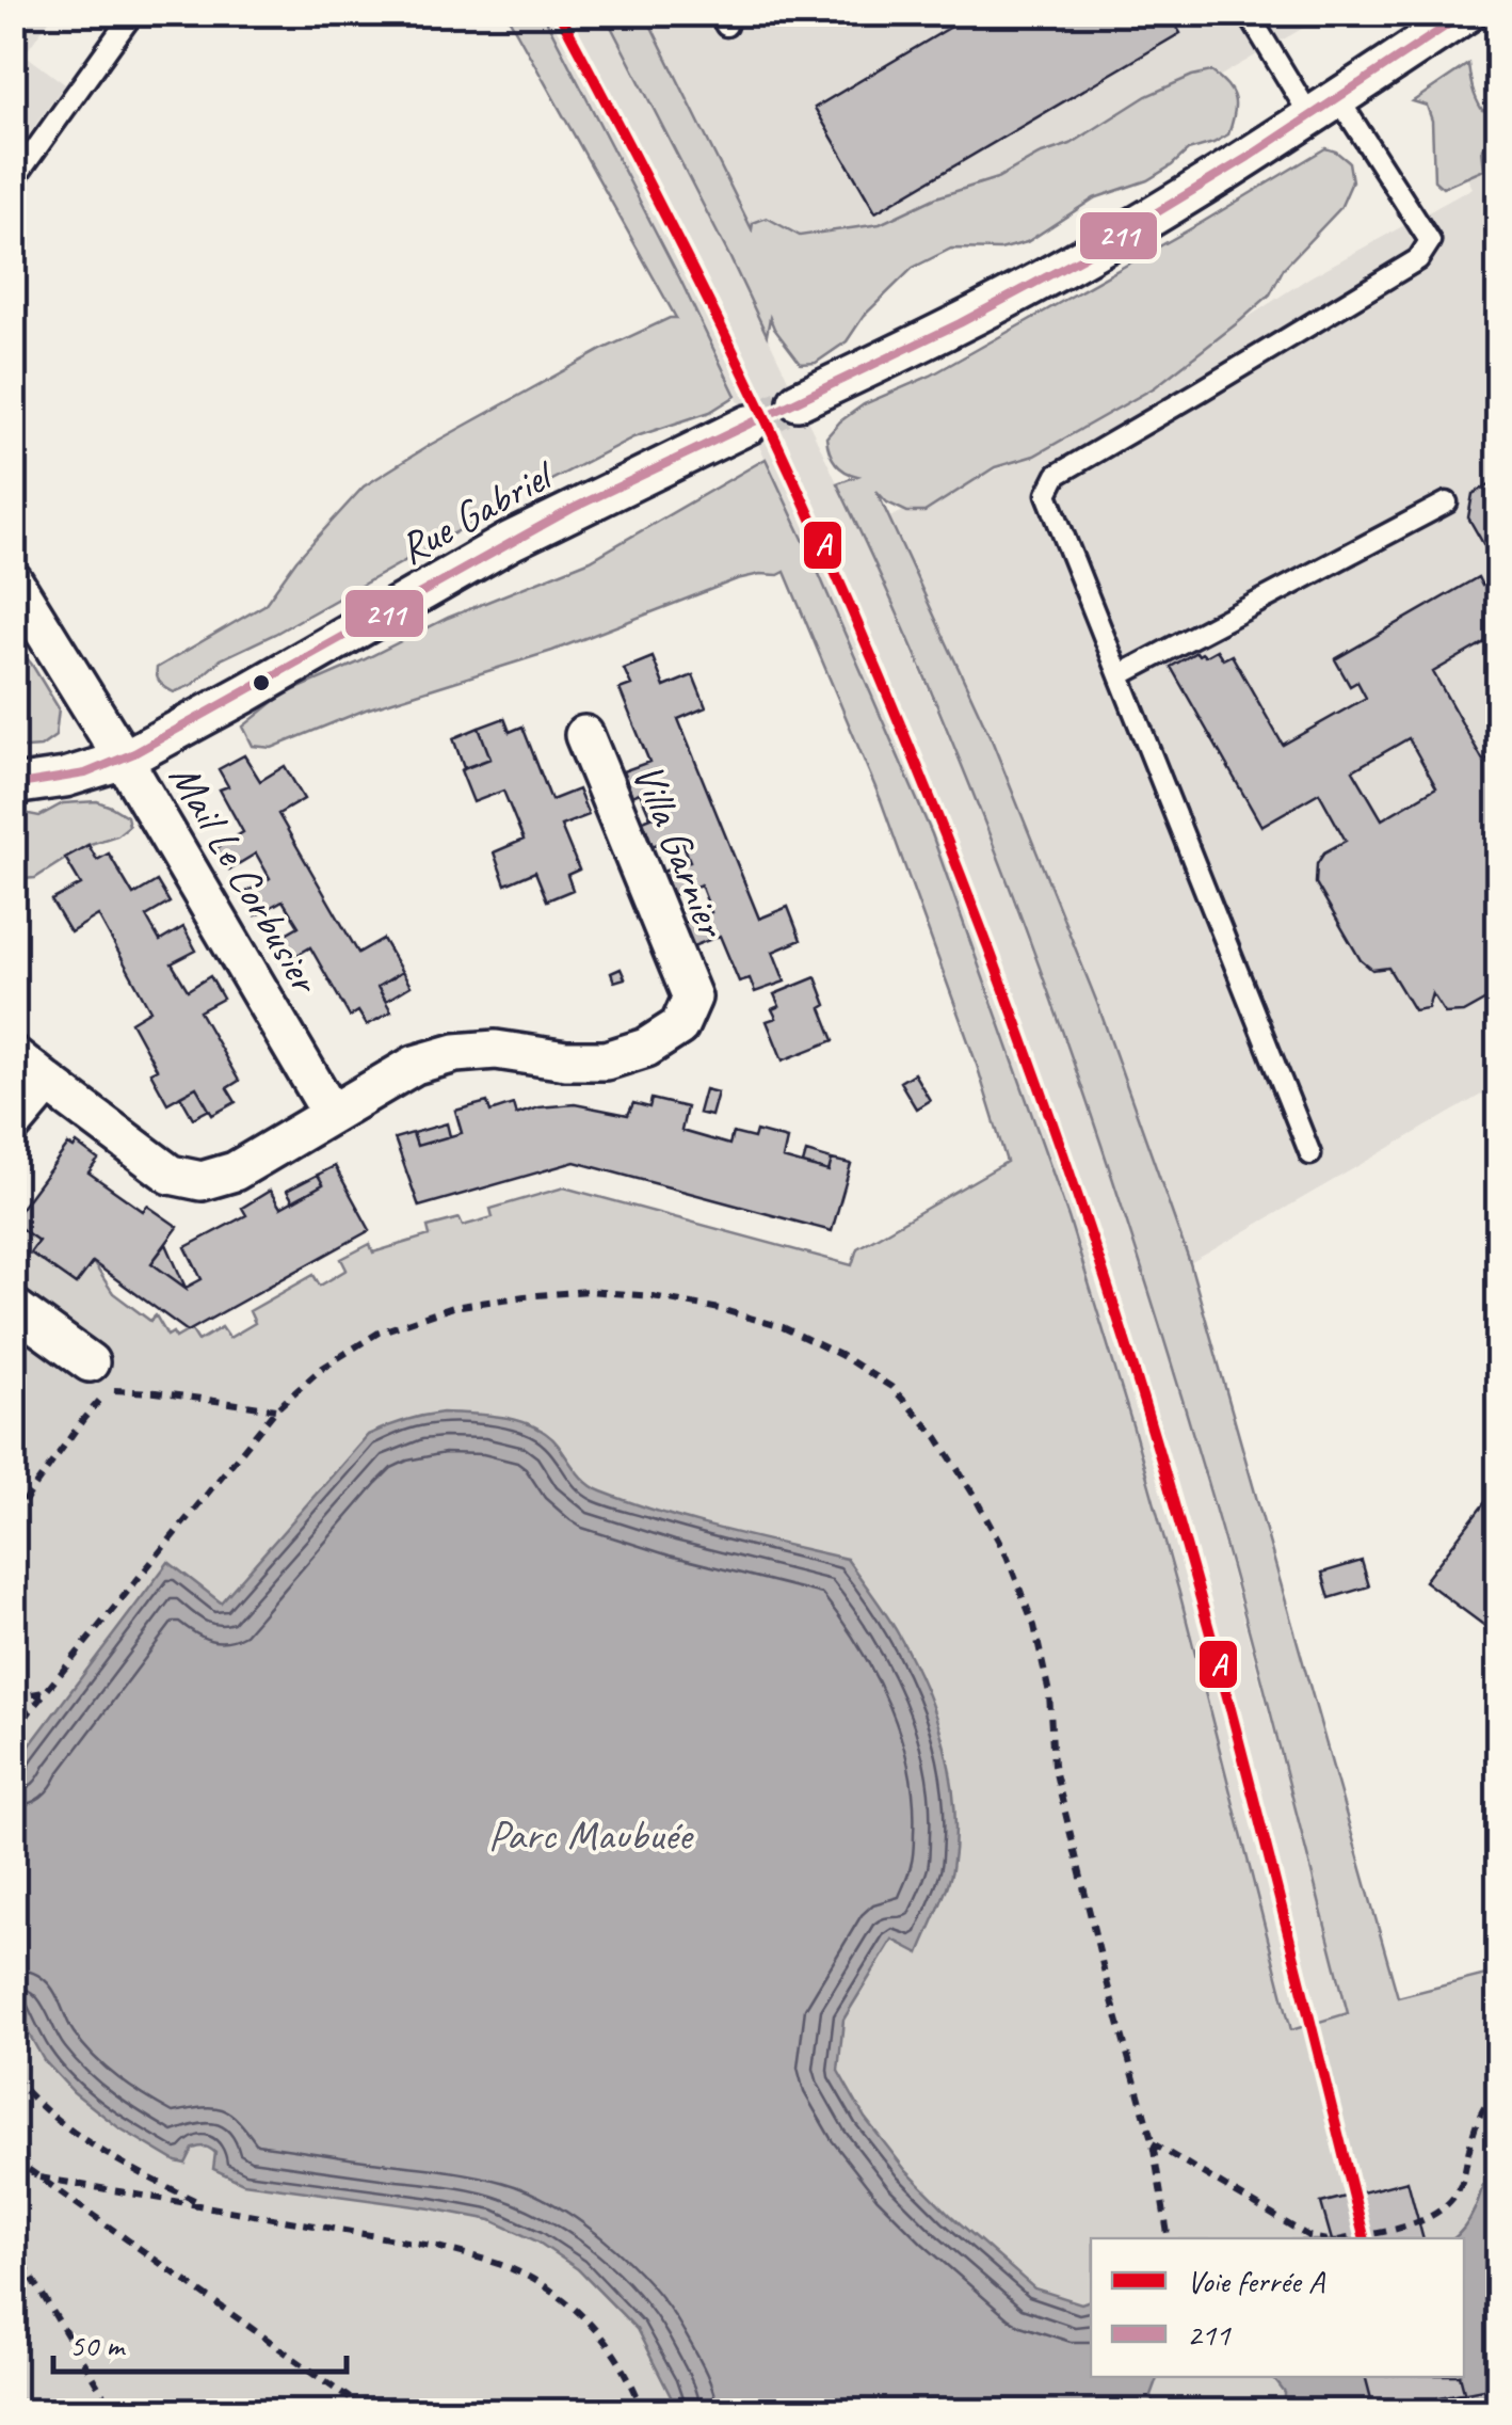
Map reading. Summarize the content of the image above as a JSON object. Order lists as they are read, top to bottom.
{
  "streets": {
    "street": ["Rue Gabriel", "Villa Garnier", "Mail Le Corbusier"]
  },
  "crossings": [
    ["Rue Gabriel", "Mail Le Corbusier"],
    ["Villa Garnier", "Mail Le Corbusier"]
  ],
  "parks": ["Parc Maubuée"],
  "lines": ["rail line A", "transit line 211"],
  "legend": ["Voie ferrée A", "211"],
  "scale_bar": "50 m"
}
